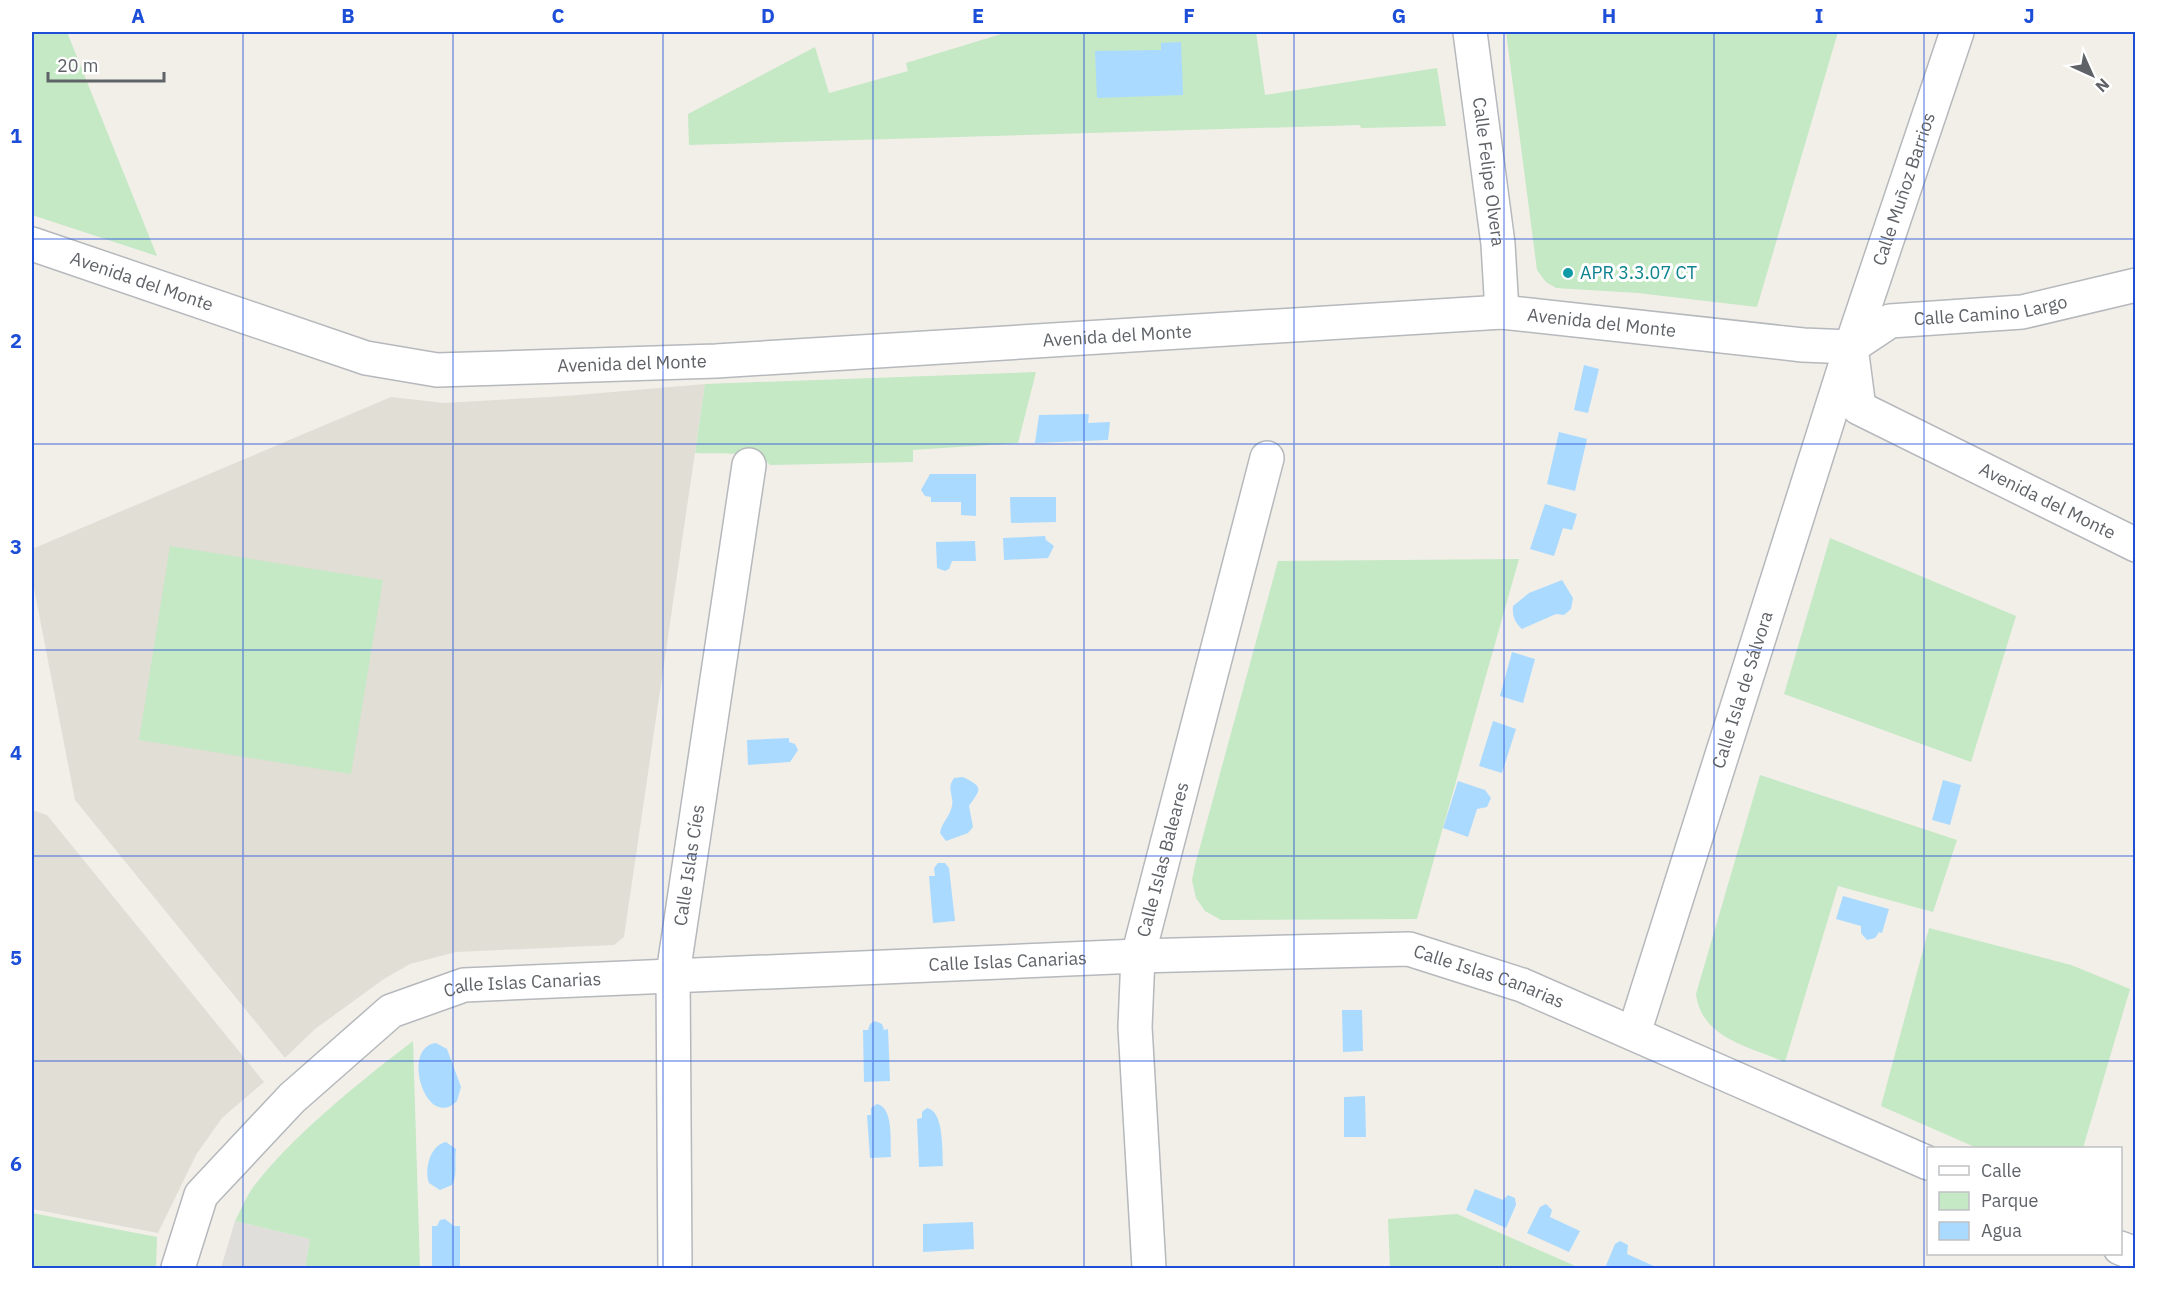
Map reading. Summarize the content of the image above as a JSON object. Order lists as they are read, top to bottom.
{
  "streets": {
    "street": [
      "Calle Felipe Olvera",
      "Calle Muñoz Barrios",
      "Avenida del Monte",
      "Calle Camino Largo",
      "Calle Isla de Sálvora",
      "Calle Islas Baleares",
      "Calle Islas Cíes",
      "Calle Islas Canarias"
    ]
  },
  "crossings": [
    ["Calle Felipe Olvera", "Avenida del Monte"],
    ["Calle Muñoz Barrios", "Avenida del Monte"],
    ["Calle Muñoz Barrios", "Calle Camino Largo"],
    ["Calle Muñoz Barrios", "Calle Isla de Sálvora"],
    ["Avenida del Monte", "Calle Camino Largo"],
    ["Avenida del Monte", "Calle Isla de Sálvora"],
    ["Calle Camino Largo", "Calle Isla de Sálvora"],
    ["Calle Isla de Sálvora", "Calle Islas Canarias"],
    ["Calle Islas Baleares", "Calle Islas Canarias"],
    ["Calle Islas Cíes", "Calle Islas Canarias"]
  ],
  "places": ["APR 3.3.07 CT"],
  "legend": ["Calle", "Parque", "Agua"],
  "scale_bar": "20 m",
  "north": "bottom right",
  "grid": {
    "columns": [
      "A",
      "B",
      "C",
      "D",
      "E",
      "F",
      "G",
      "H",
      "I",
      "J"
    ],
    "rows": [
      "1",
      "2",
      "3",
      "4",
      "5",
      "6"
    ]
  }
}
